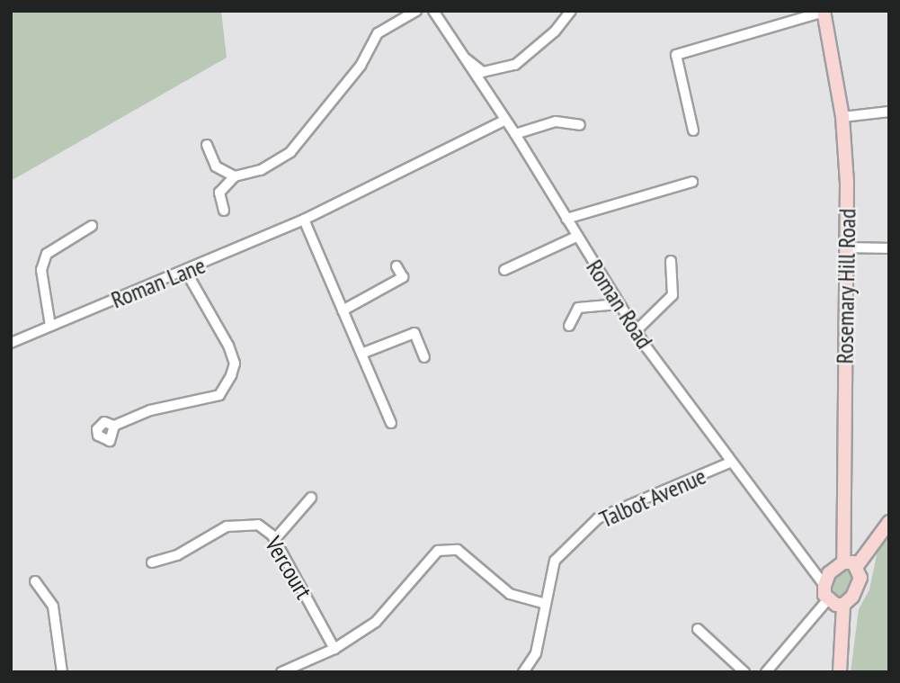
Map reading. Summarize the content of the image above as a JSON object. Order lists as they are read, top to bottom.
{
  "streets": {
    "main road": ["Rosemary Hill Road"],
    "street": [
      "Roman Lane",
      "Roman Road",
      "Talbot Avenue",
      "Vercourt"
    ]
  },
  "crossings": [
    ["Roman Lane", "Roman Road"],
    ["Rosemary Hill Road", "Roman Road"],
    ["Roman Road", "Talbot Avenue"]
  ]
}
